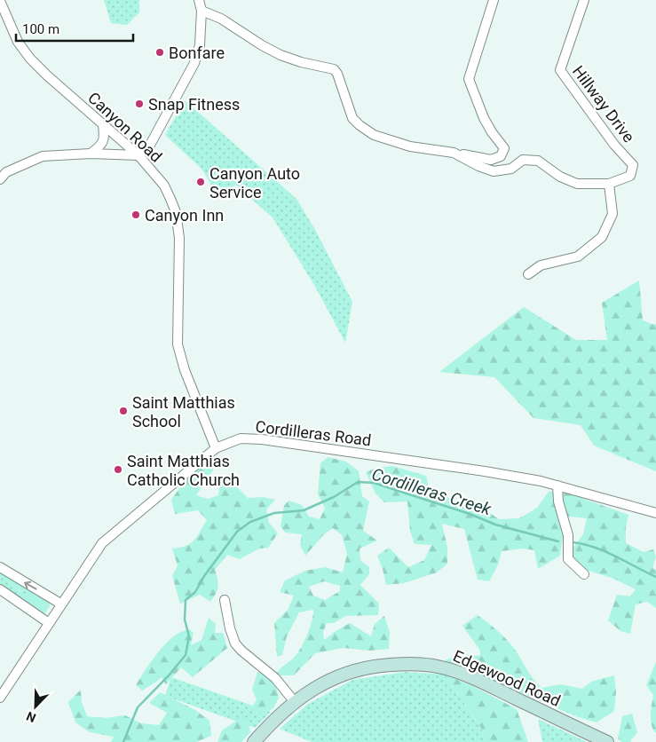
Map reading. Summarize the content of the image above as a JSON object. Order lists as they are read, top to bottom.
{
  "streets": {
    "main road": ["Edgewood Road"],
    "street": ["Hillway Drive", "Canyon Road", "Cordilleras Road"]
  },
  "crossings": [
    ["Canyon Road", "Cordilleras Road"]
  ],
  "water": ["Cordilleras Creek"],
  "places": [
    "Bonfare",
    "Snap Fitness",
    "Canyon Auto Service",
    "Canyon Inn",
    "Saint Matthias School",
    "Saint Matthias Catholic Church"
  ],
  "scale_bar": "100 m",
  "north": "bottom left"
}
